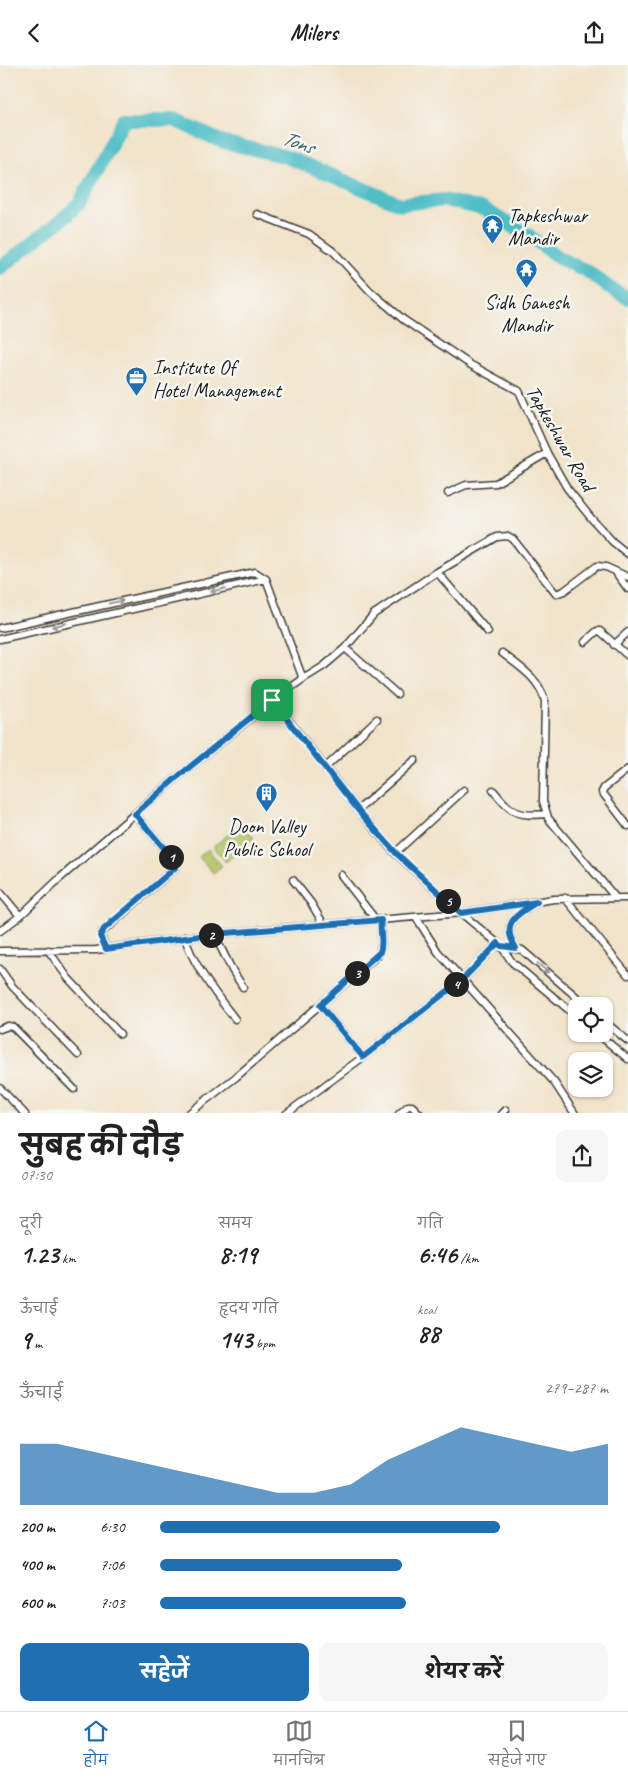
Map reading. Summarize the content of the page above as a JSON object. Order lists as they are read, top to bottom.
{
  "streets": {
    "street": ["Tapkeshwar Road"]
  },
  "water": ["Tons"],
  "places": {
    "temple": ["Tapkeshwar Mandir", "Sidh Ganesh Mandir"],
    "office": ["Institute Of Hotel Management"],
    "building": ["Doon Valley Public School"]
  },
  "page": {
    "header": "Milers",
    "pins": [
      "1",
      "5",
      "2",
      "3",
      "4"
    ],
    "heading": ["सुबह की दौड़", "07:30"],
    "stats": [
      ["दूरी", "1.23 km"],
      ["समय", "8:19"],
      ["गति", "6:46 /km"],
      ["ऊँचाई", "9 m"],
      ["हृदय गति", "143 bpm"],
      ["kcal", "88"]
    ],
    "chart": ["ऊँचाई", "279–287 m"],
    "list": [
      {
        "name": "200 m",
        "note": "6:30"
      },
      {
        "name": "400 m",
        "note": "7:06"
      },
      {
        "name": "600 m",
        "note": "7:03"
      }
    ],
    "buttons": ["सहेजें", "शेयर करें"],
    "tabs": ["होम", "मानचित्र", "सहेजे गए"]
  }
}
